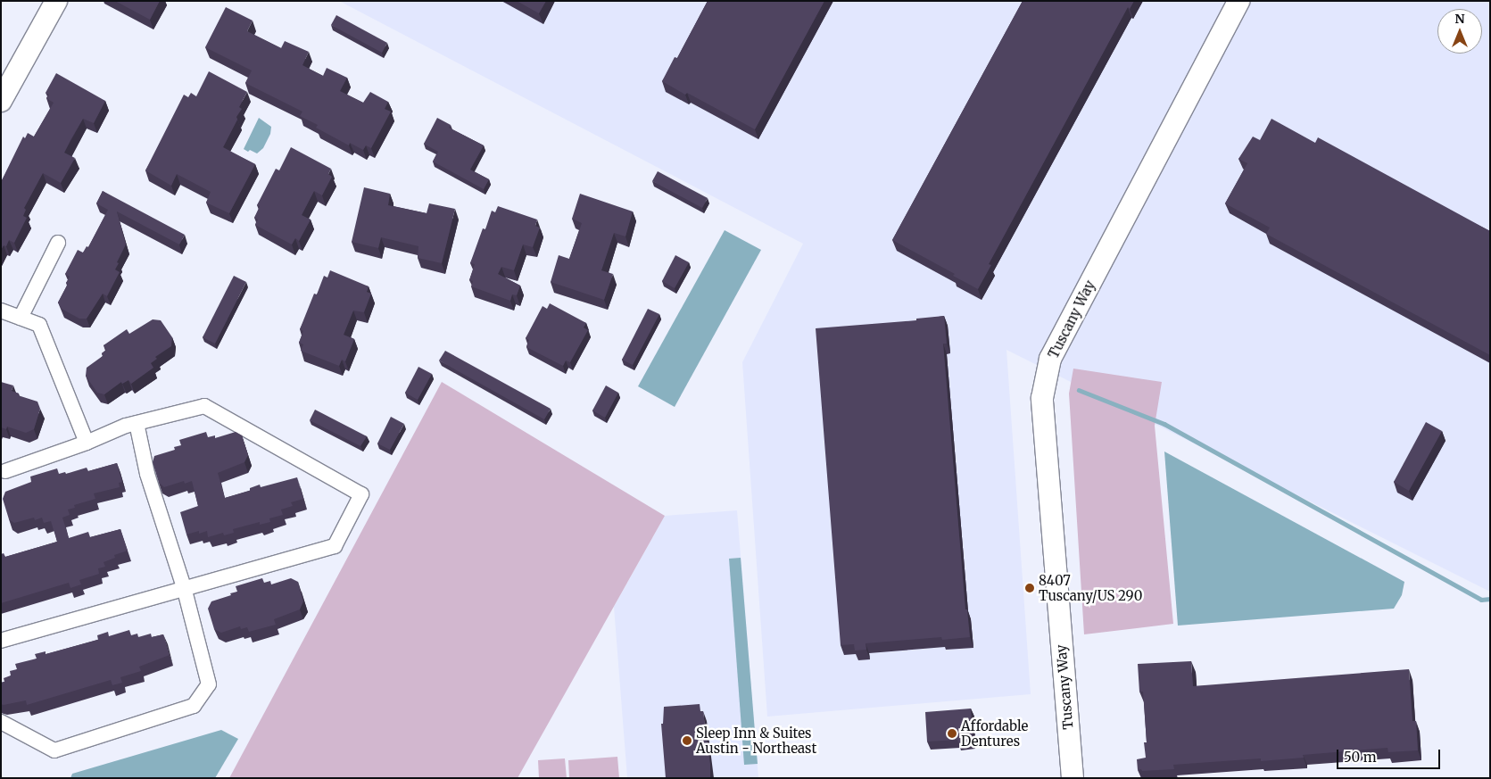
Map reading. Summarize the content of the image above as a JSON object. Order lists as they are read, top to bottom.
{
  "streets": {
    "street": ["Tuscany Way"]
  },
  "places": ["8407 Tuscany/US 290", "Affordable Dentures", "Sleep Inn & Suites Austin - Northeast"],
  "scale_bar": "50 m",
  "north": "top"
}
